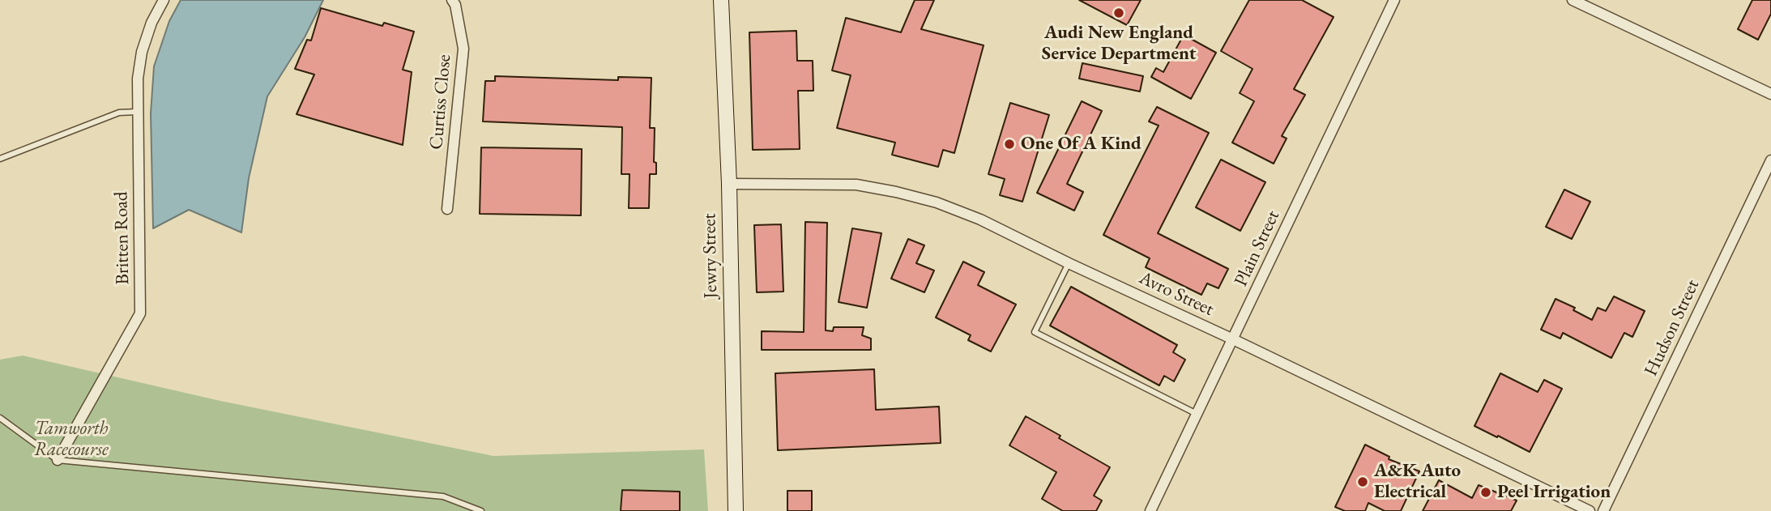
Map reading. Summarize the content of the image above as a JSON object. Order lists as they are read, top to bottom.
{
  "streets": {
    "main road": ["Jewry Street"],
    "street": [
      "Curtiss Close",
      "Britten Road",
      "Plain Street",
      "Avro Street",
      "Hudson Street"
    ]
  },
  "crossings": [
    ["Plain Street", "Avro Street"],
    ["Jewry Street", "Avro Street"]
  ],
  "parks": ["Tamworth Racecourse"],
  "places": [
    "Audi New England Service Department",
    "One Of A Kind",
    "A&K Auto Electrical",
    "Peel Irrigation"
  ]
}
